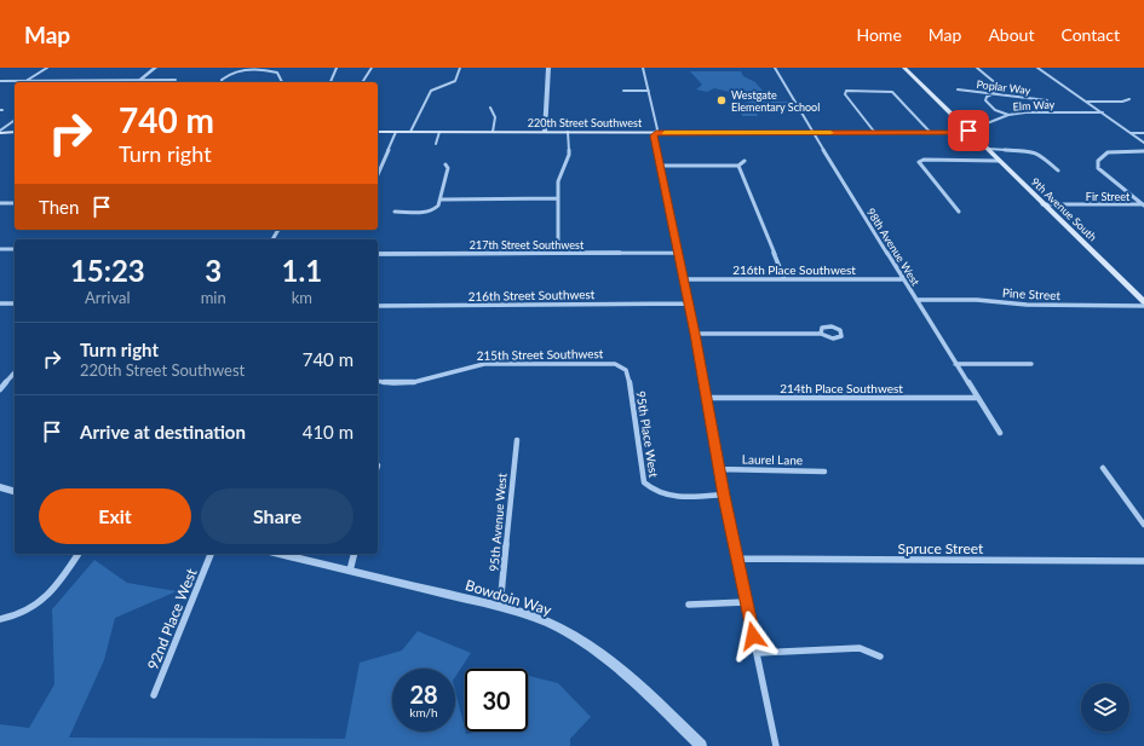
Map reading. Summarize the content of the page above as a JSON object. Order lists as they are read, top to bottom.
{
  "streets": {
    "main road": ["220th Street Southwest", "9th Avenue South"],
    "street": [
      "Poplar Way",
      "Elm Way",
      "Fir Street",
      "217th Street Southwest",
      "98th Avenue West",
      "216th Place Southwest",
      "Pine Street",
      "216th Street Southwest",
      "215th Street Southwest",
      "214th Place Southwest",
      "95th Place West",
      "Laurel Lane",
      "95th Avenue West",
      "Spruce Street",
      "Bowdoin Way",
      "92nd Place West"
    ]
  },
  "crossings": [
    ["Elm Way", "220th Street Southwest"],
    ["Elm Way", "9th Avenue South"],
    ["220th Street Southwest", "9th Avenue South"],
    ["220th Street Southwest", "98th Avenue West"],
    ["Fir Street", "9th Avenue South"],
    ["9th Avenue South", "Pine Street"],
    ["98th Avenue West", "216th Place Southwest"],
    ["98th Avenue West", "Pine Street"],
    ["98th Avenue West", "214th Place Southwest"],
    ["215th Street Southwest", "95th Place West"],
    ["95th Avenue West", "Bowdoin Way"]
  ],
  "places": ["Westgate Elementary School"],
  "page": {
    "header": "Map",
    "nav": [
      "Home",
      "Map",
      "About",
      "Contact"
    ],
    "turn": ["740 m", "Turn right"],
    "then": "Then",
    "eta": [
      "15:23",
      "Arrival",
      "3",
      "min",
      "1.1",
      "km"
    ],
    "list": [
      {
        "name": "Turn right",
        "note": "220th Street Southwest",
        "value": "740 m"
      },
      {
        "name": "Arrive at destination",
        "value": "410 m"
      }
    ],
    "buttons": ["Exit", "Share"],
    "speed": "28 km/h",
    "limit": "30"
  }
}
